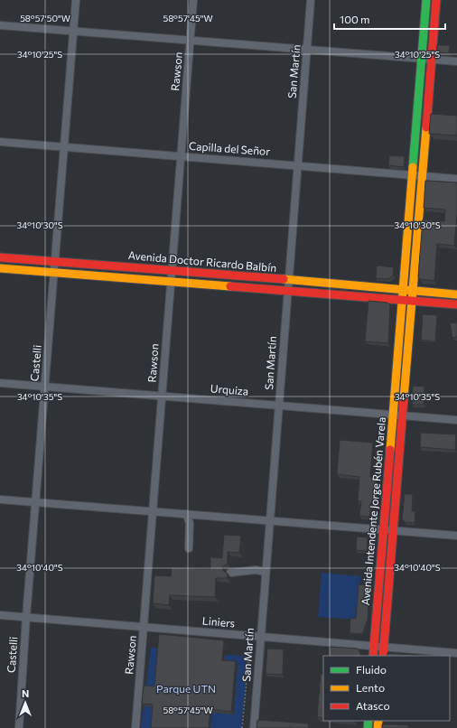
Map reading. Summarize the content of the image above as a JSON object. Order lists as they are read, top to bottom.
{
  "streets": {
    "main road": ["Avenida Doctor Ricardo Balbín", "Avenida Intendente Jorge Rubén Varela"],
    "street": [
      "Rawson",
      "San Martín",
      "Capilla del Señor",
      "Castelli",
      "Urquiza",
      "Liniers"
    ]
  },
  "crossings": [
    ["Rawson", "Capilla del Señor"],
    ["Rawson", "Avenida Doctor Ricardo Balbín"],
    ["Rawson", "Urquiza"],
    ["Rawson", "Liniers"],
    ["San Martín", "Capilla del Señor"],
    ["San Martín", "Avenida Doctor Ricardo Balbín"],
    ["San Martín", "Urquiza"],
    ["San Martín", "Liniers"],
    ["Capilla del Señor", "Castelli"],
    ["Capilla del Señor", "Avenida Intendente Jorge Rubén Varela"],
    ["Avenida Doctor Ricardo Balbín", "Castelli"],
    ["Avenida Doctor Ricardo Balbín", "Avenida Intendente Jorge Rubén Varela"],
    ["Castelli", "Urquiza"],
    ["Castelli", "Liniers"],
    ["Urquiza", "Avenida Intendente Jorge Rubén Varela"],
    ["Avenida Intendente Jorge Rubén Varela", "Liniers"]
  ],
  "parks": ["Parque UTN"],
  "legend": ["Fluido", "Lento", "Atasco"],
  "scale_bar": "100 m",
  "north": "top",
  "coordinates": [
    "58°57'50\"W",
    "58°57'45\"W",
    "34°10'25\"S",
    "34°10'30\"S",
    "34°10'35\"S",
    "34°10'40\"S"
  ]
}
